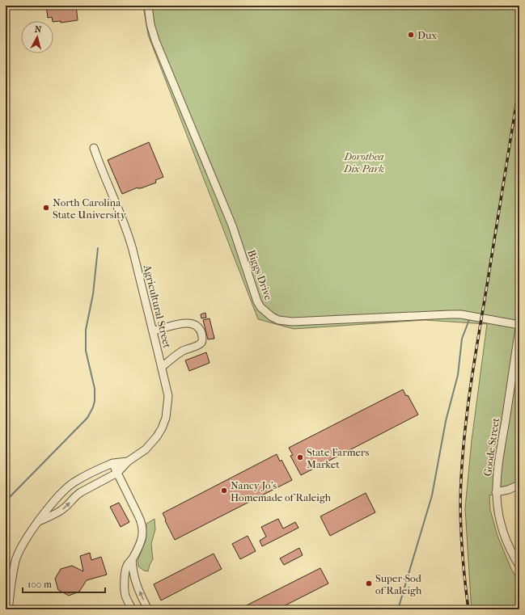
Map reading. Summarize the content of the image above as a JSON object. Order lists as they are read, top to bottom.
{
  "streets": {
    "street": ["Biggs Drive", "Agricultural Street", "Goode Street"]
  },
  "parks": ["Dorothea Dix Park"],
  "places": [
    "Dux",
    "North Carolina State University",
    "State Farmers Market",
    "Nancy Jo's Homemade of Raleigh",
    "Super-Sod of Raleigh"
  ],
  "scale_bar": "100 m",
  "north": "top"
}
